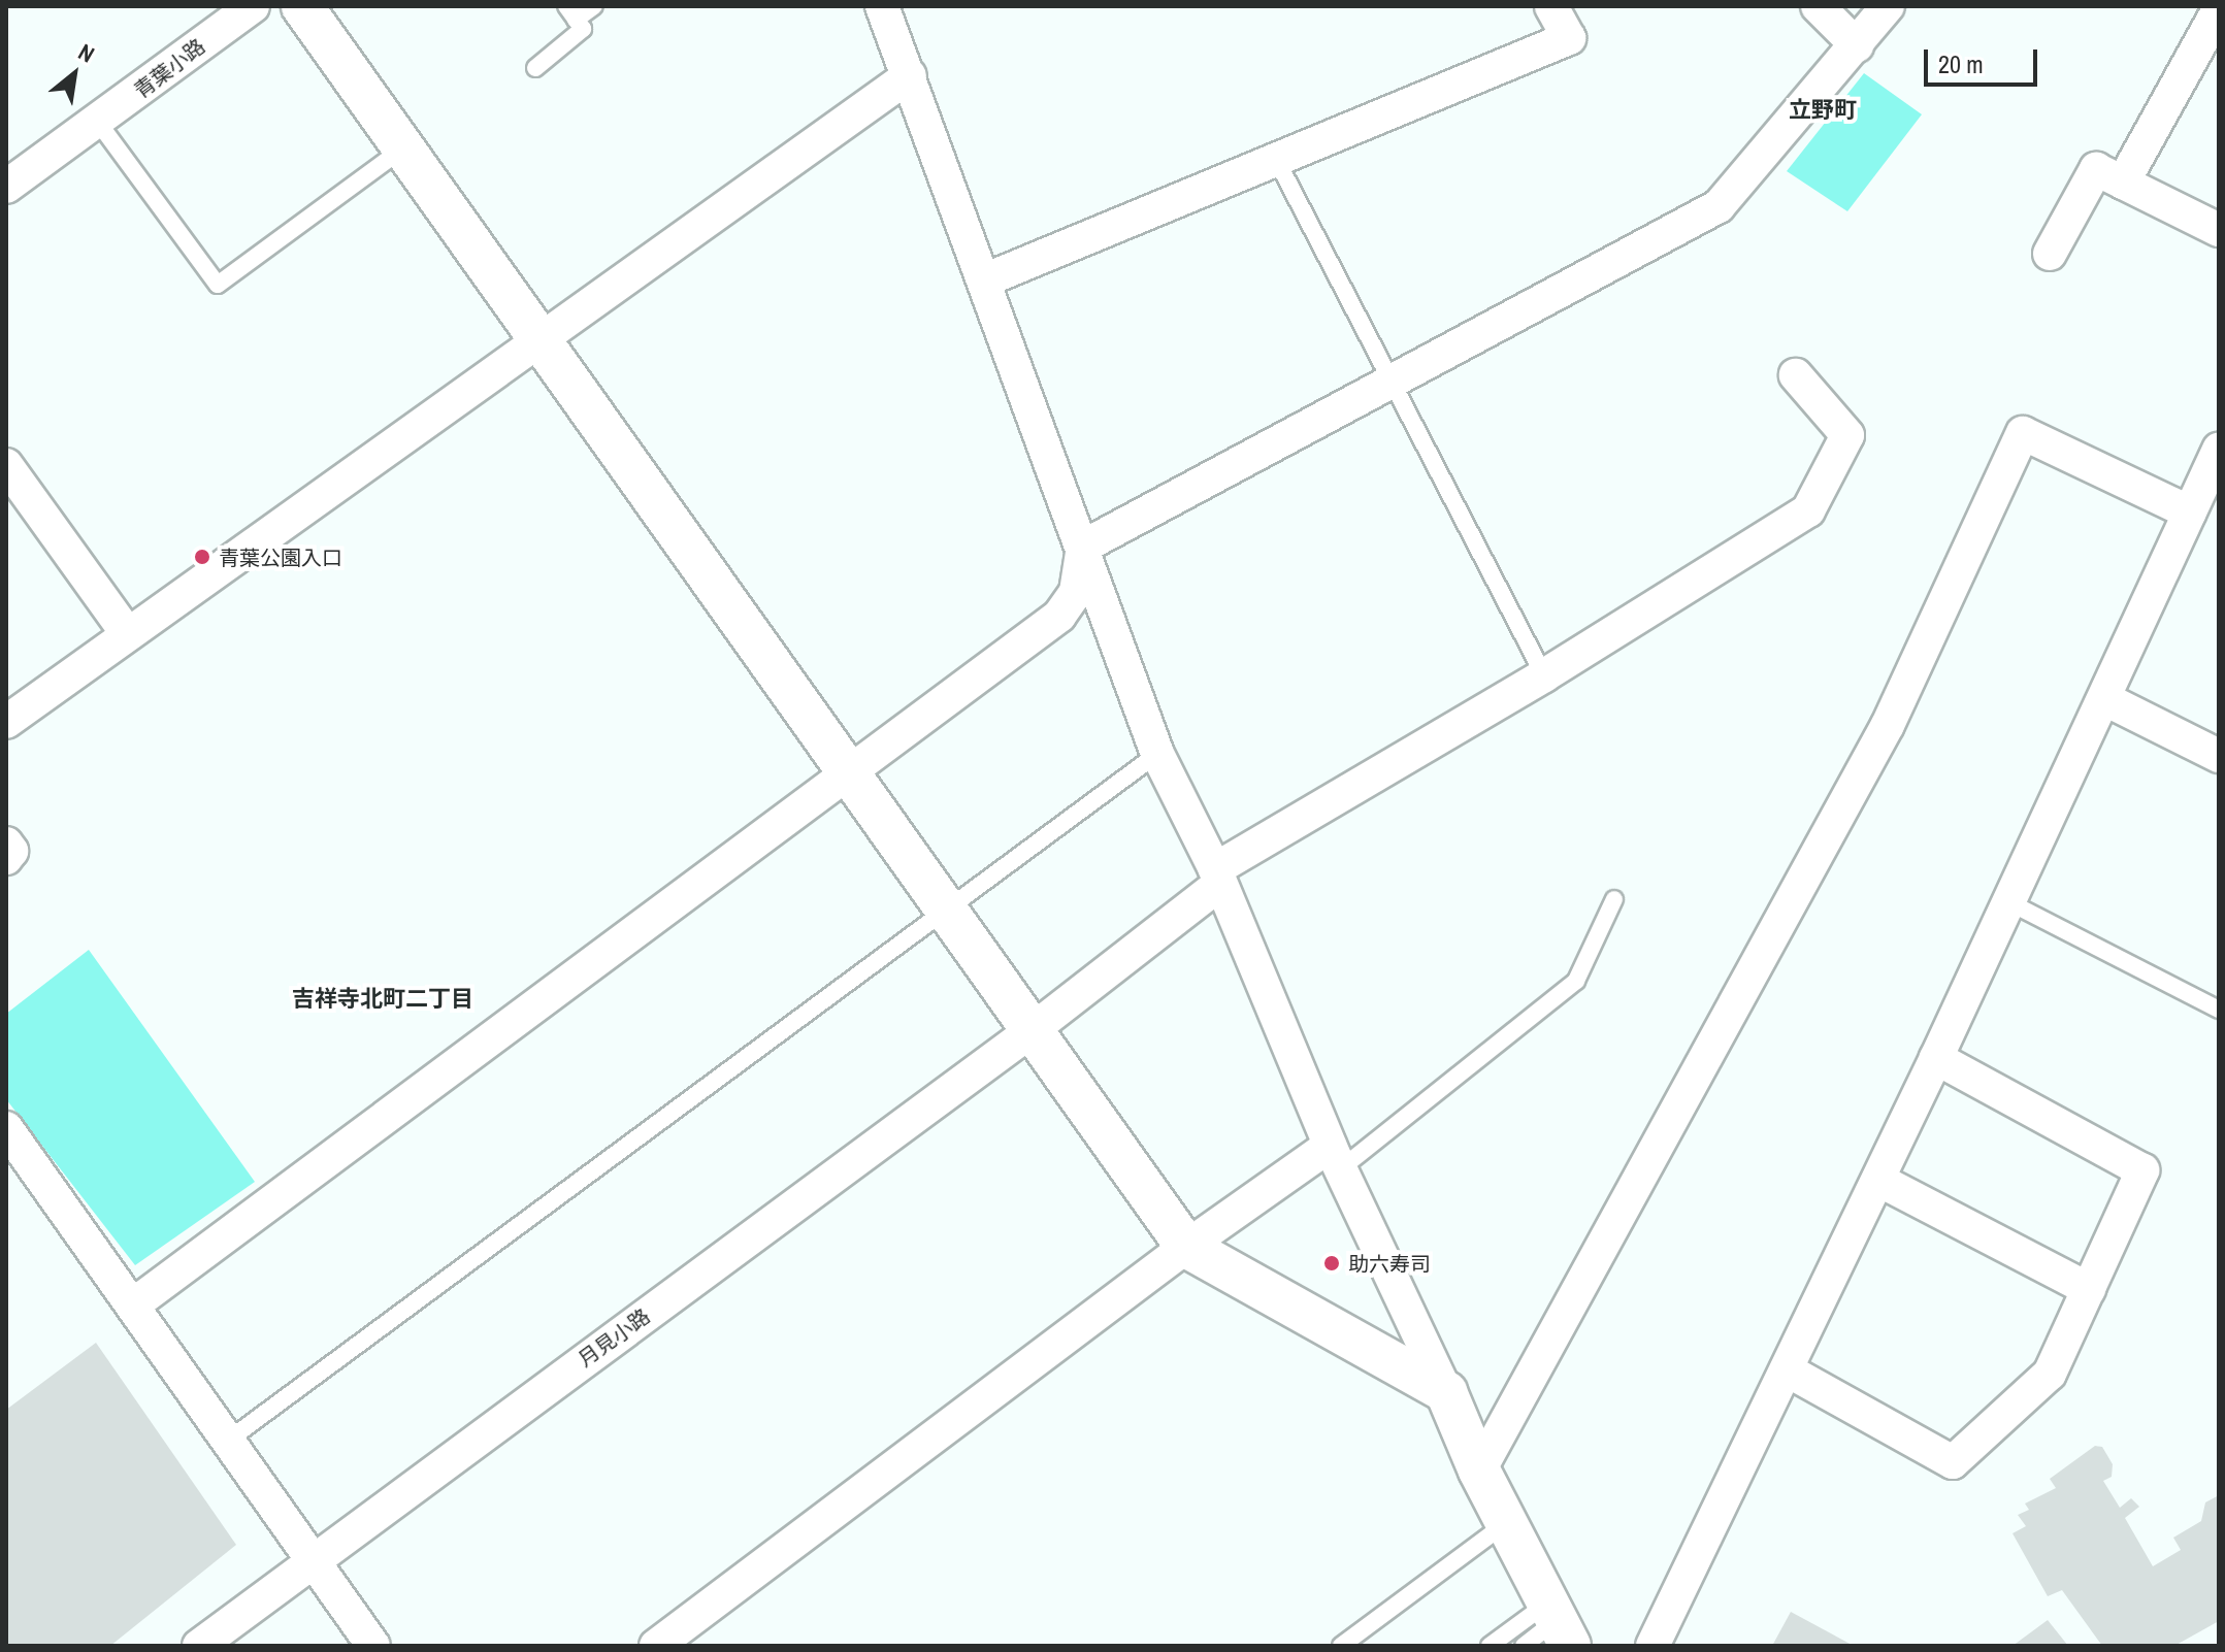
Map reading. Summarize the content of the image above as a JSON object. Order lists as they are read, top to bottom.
{
  "streets": {
    "street": ["青葉小路", "月見小路"]
  },
  "districts": ["立野町", "吉祥寺北町二丁目"],
  "places": ["青葉公園入口", "助六寿司"],
  "scale_bar": "20 m",
  "north": "top right"
}
